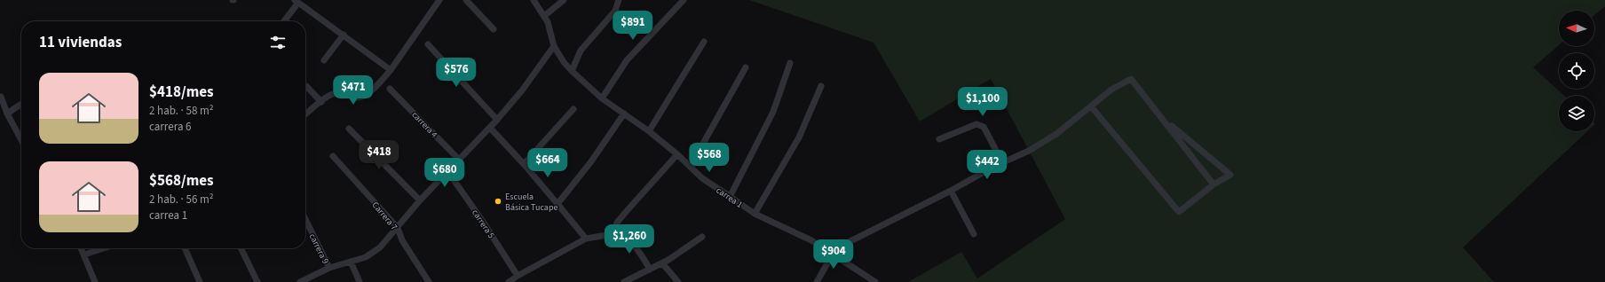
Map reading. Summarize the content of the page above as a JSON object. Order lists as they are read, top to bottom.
{
  "streets": {
    "street": [
      "carrera 4",
      "carrea 1",
      "Carrera 7",
      "carrera 5",
      "carrera 9"
    ]
  },
  "places": ["Escuela Básica Tucape"],
  "north": "left",
  "page": {
    "price": [
      "$891",
      "$576",
      "$471",
      "$1,100",
      "$418",
      "$568",
      "$664",
      "$442",
      "$680",
      "$1,260",
      "$904"
    ],
    "heading": "11 viviendas",
    "list": [
      {
        "name": "$418/mes",
        "note": "2 hab. · 58 m² · carrera 6"
      },
      {
        "name": "$568/mes",
        "note": "2 hab. · 56 m² · carrea 1"
      }
    ]
  }
}
